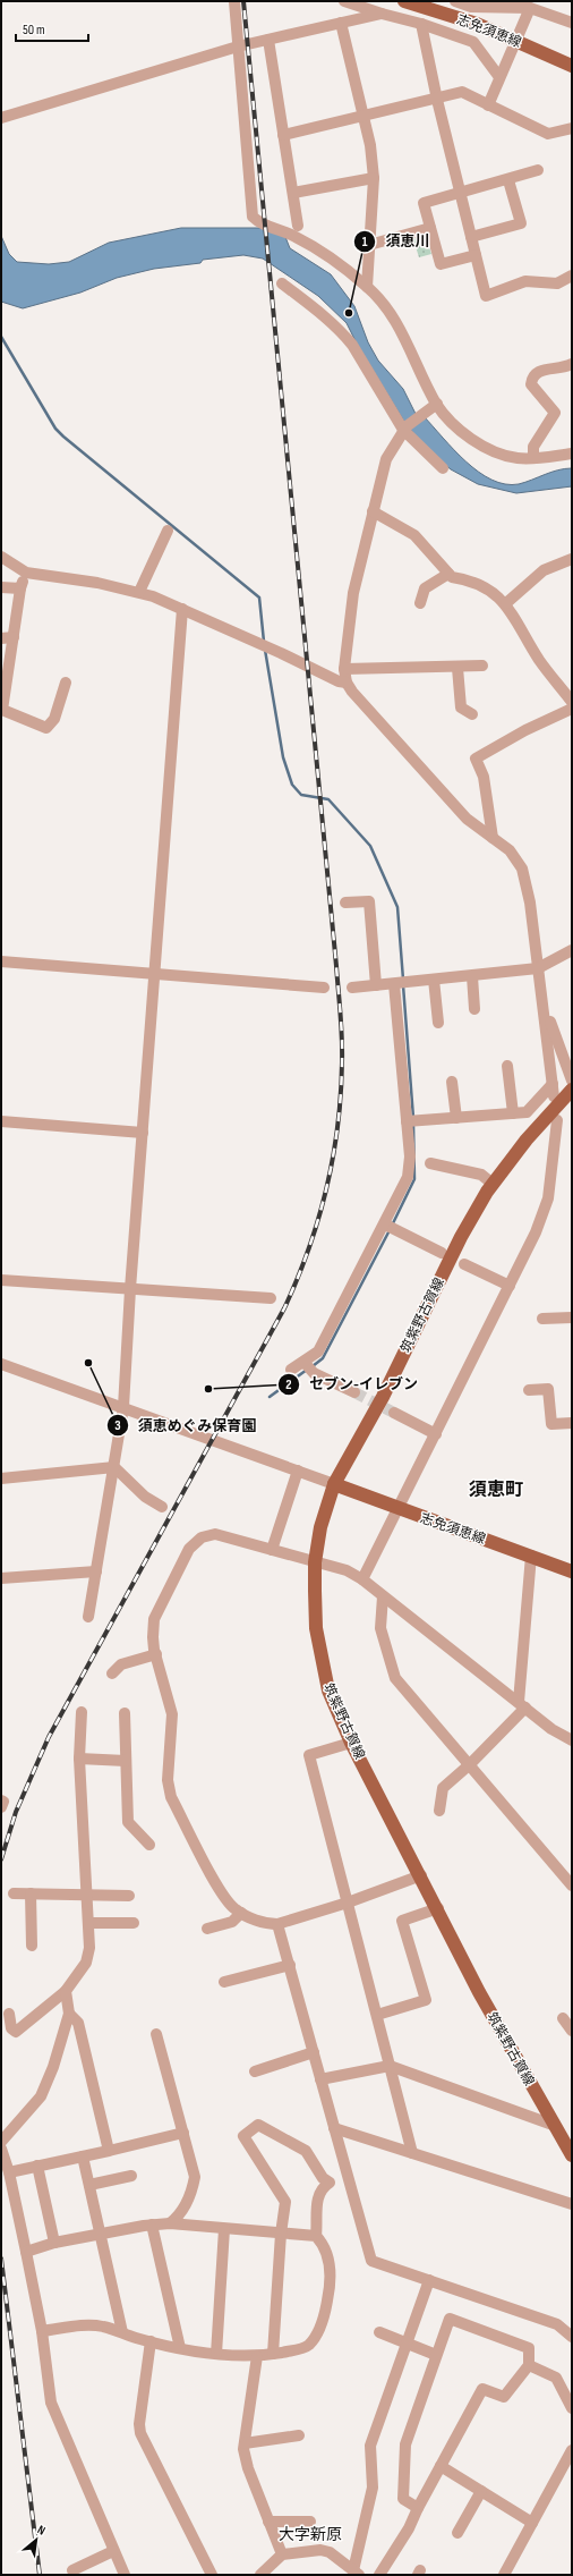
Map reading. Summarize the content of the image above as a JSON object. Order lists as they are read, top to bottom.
{
  "streets": {
    "main road": ["志免須恵線", "筑紫野古賀線"]
  },
  "crossings": [
    ["志免須恵線", "筑紫野古賀線"]
  ],
  "districts": ["須恵町", "大字新原"],
  "places": ["須恵川", "須恵めぐみ保育園", "セブン-イレブン"],
  "scale_bar": "50 m",
  "north": "top right"
}
